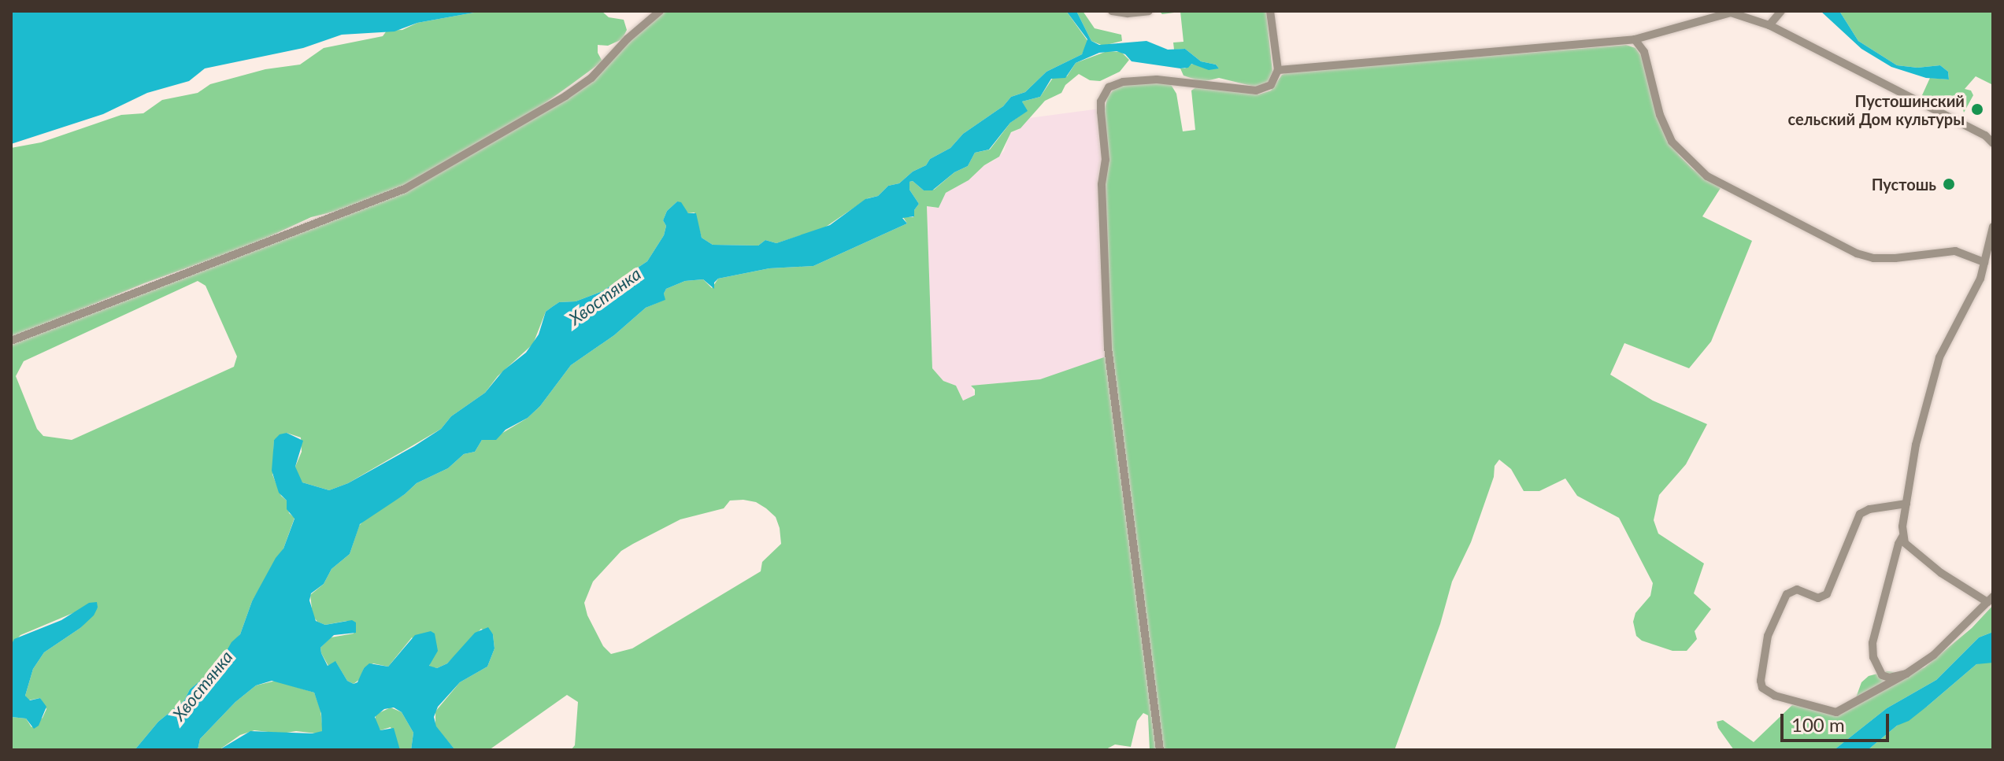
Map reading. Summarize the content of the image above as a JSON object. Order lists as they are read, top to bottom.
{
  "water": ["Хвостянка"],
  "places": ["Пустошинский сельский Дом культуры", "Пустошь"],
  "scale_bar": "100 m"
}
